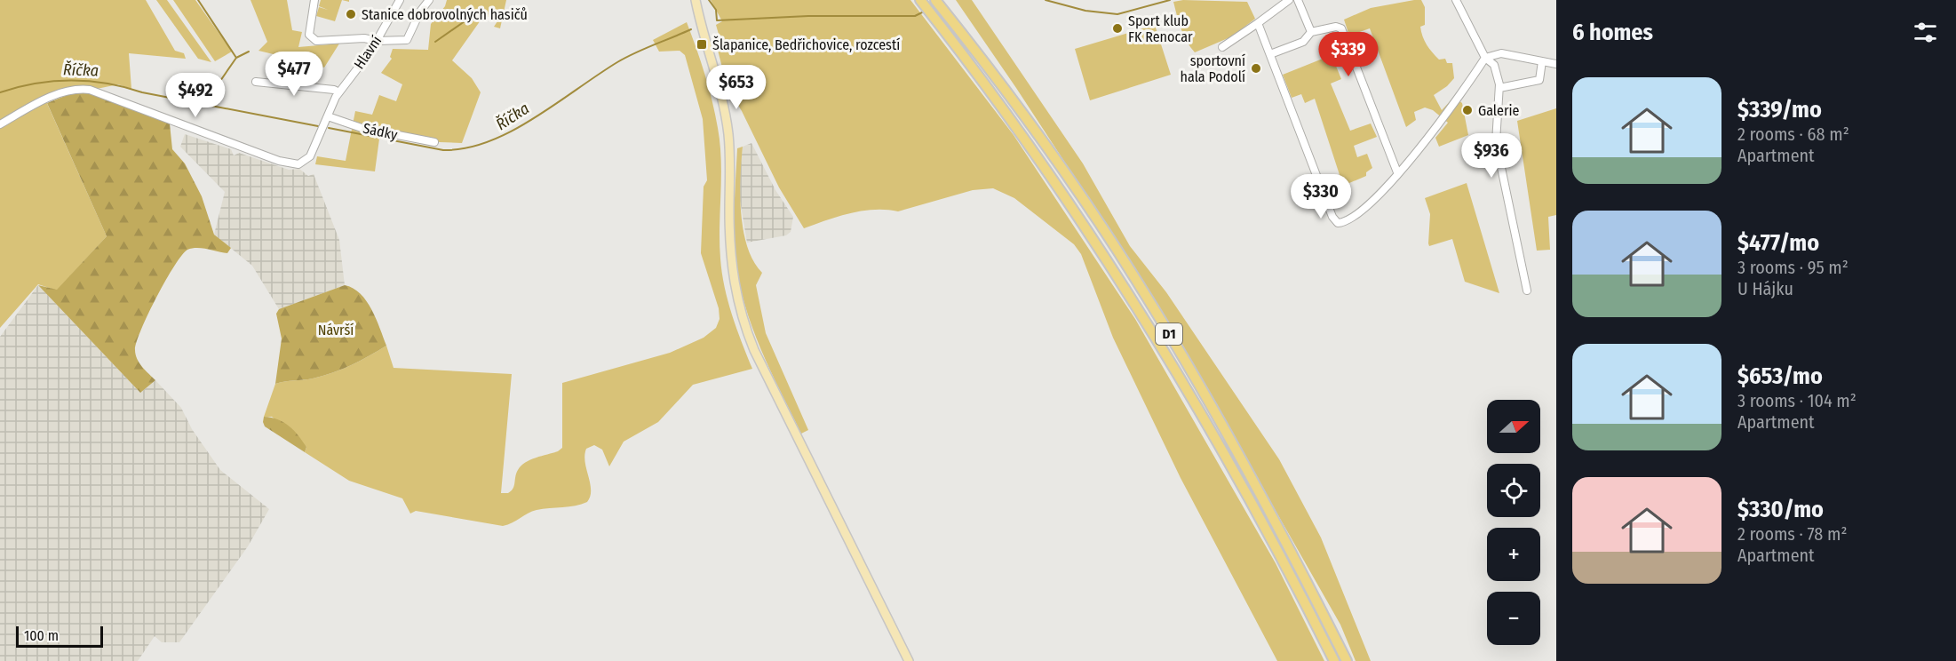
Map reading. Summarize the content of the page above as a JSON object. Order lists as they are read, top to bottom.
{
  "streets": {
    "highway": ["D1"],
    "street": ["Hlavní", "Sádky"]
  },
  "crossings": [
    ["Hlavní", "Sádky"]
  ],
  "water": ["Říčka"],
  "parks": ["Návrší"],
  "places": {
    "other": [
      "Stanice dobrovolných hasičů",
      "Sport klub FK Renocar",
      "sportovní hala Podolí",
      "Galerie"
    ],
    "transit": ["Šlapanice, Bedřichovice, rozcestí"]
  },
  "scale_bar": "100 m",
  "north": "right",
  "page": {
    "heading": "6 homes",
    "price": [
      "$339",
      "$477",
      "$653",
      "$492",
      "$936",
      "$330"
    ],
    "list": [
      {
        "name": "$339/mo",
        "note": "2 rooms · 68 m² · Apartment"
      },
      {
        "name": "$477/mo",
        "note": "3 rooms · 95 m² · U Hájku"
      },
      {
        "name": "$653/mo",
        "note": "3 rooms · 104 m² · Apartment"
      },
      {
        "name": "$330/mo",
        "note": "2 rooms · 78 m² · Apartment"
      }
    ],
    "map_buttons": ["+", "−"],
    "scale": "100 m"
  }
}
